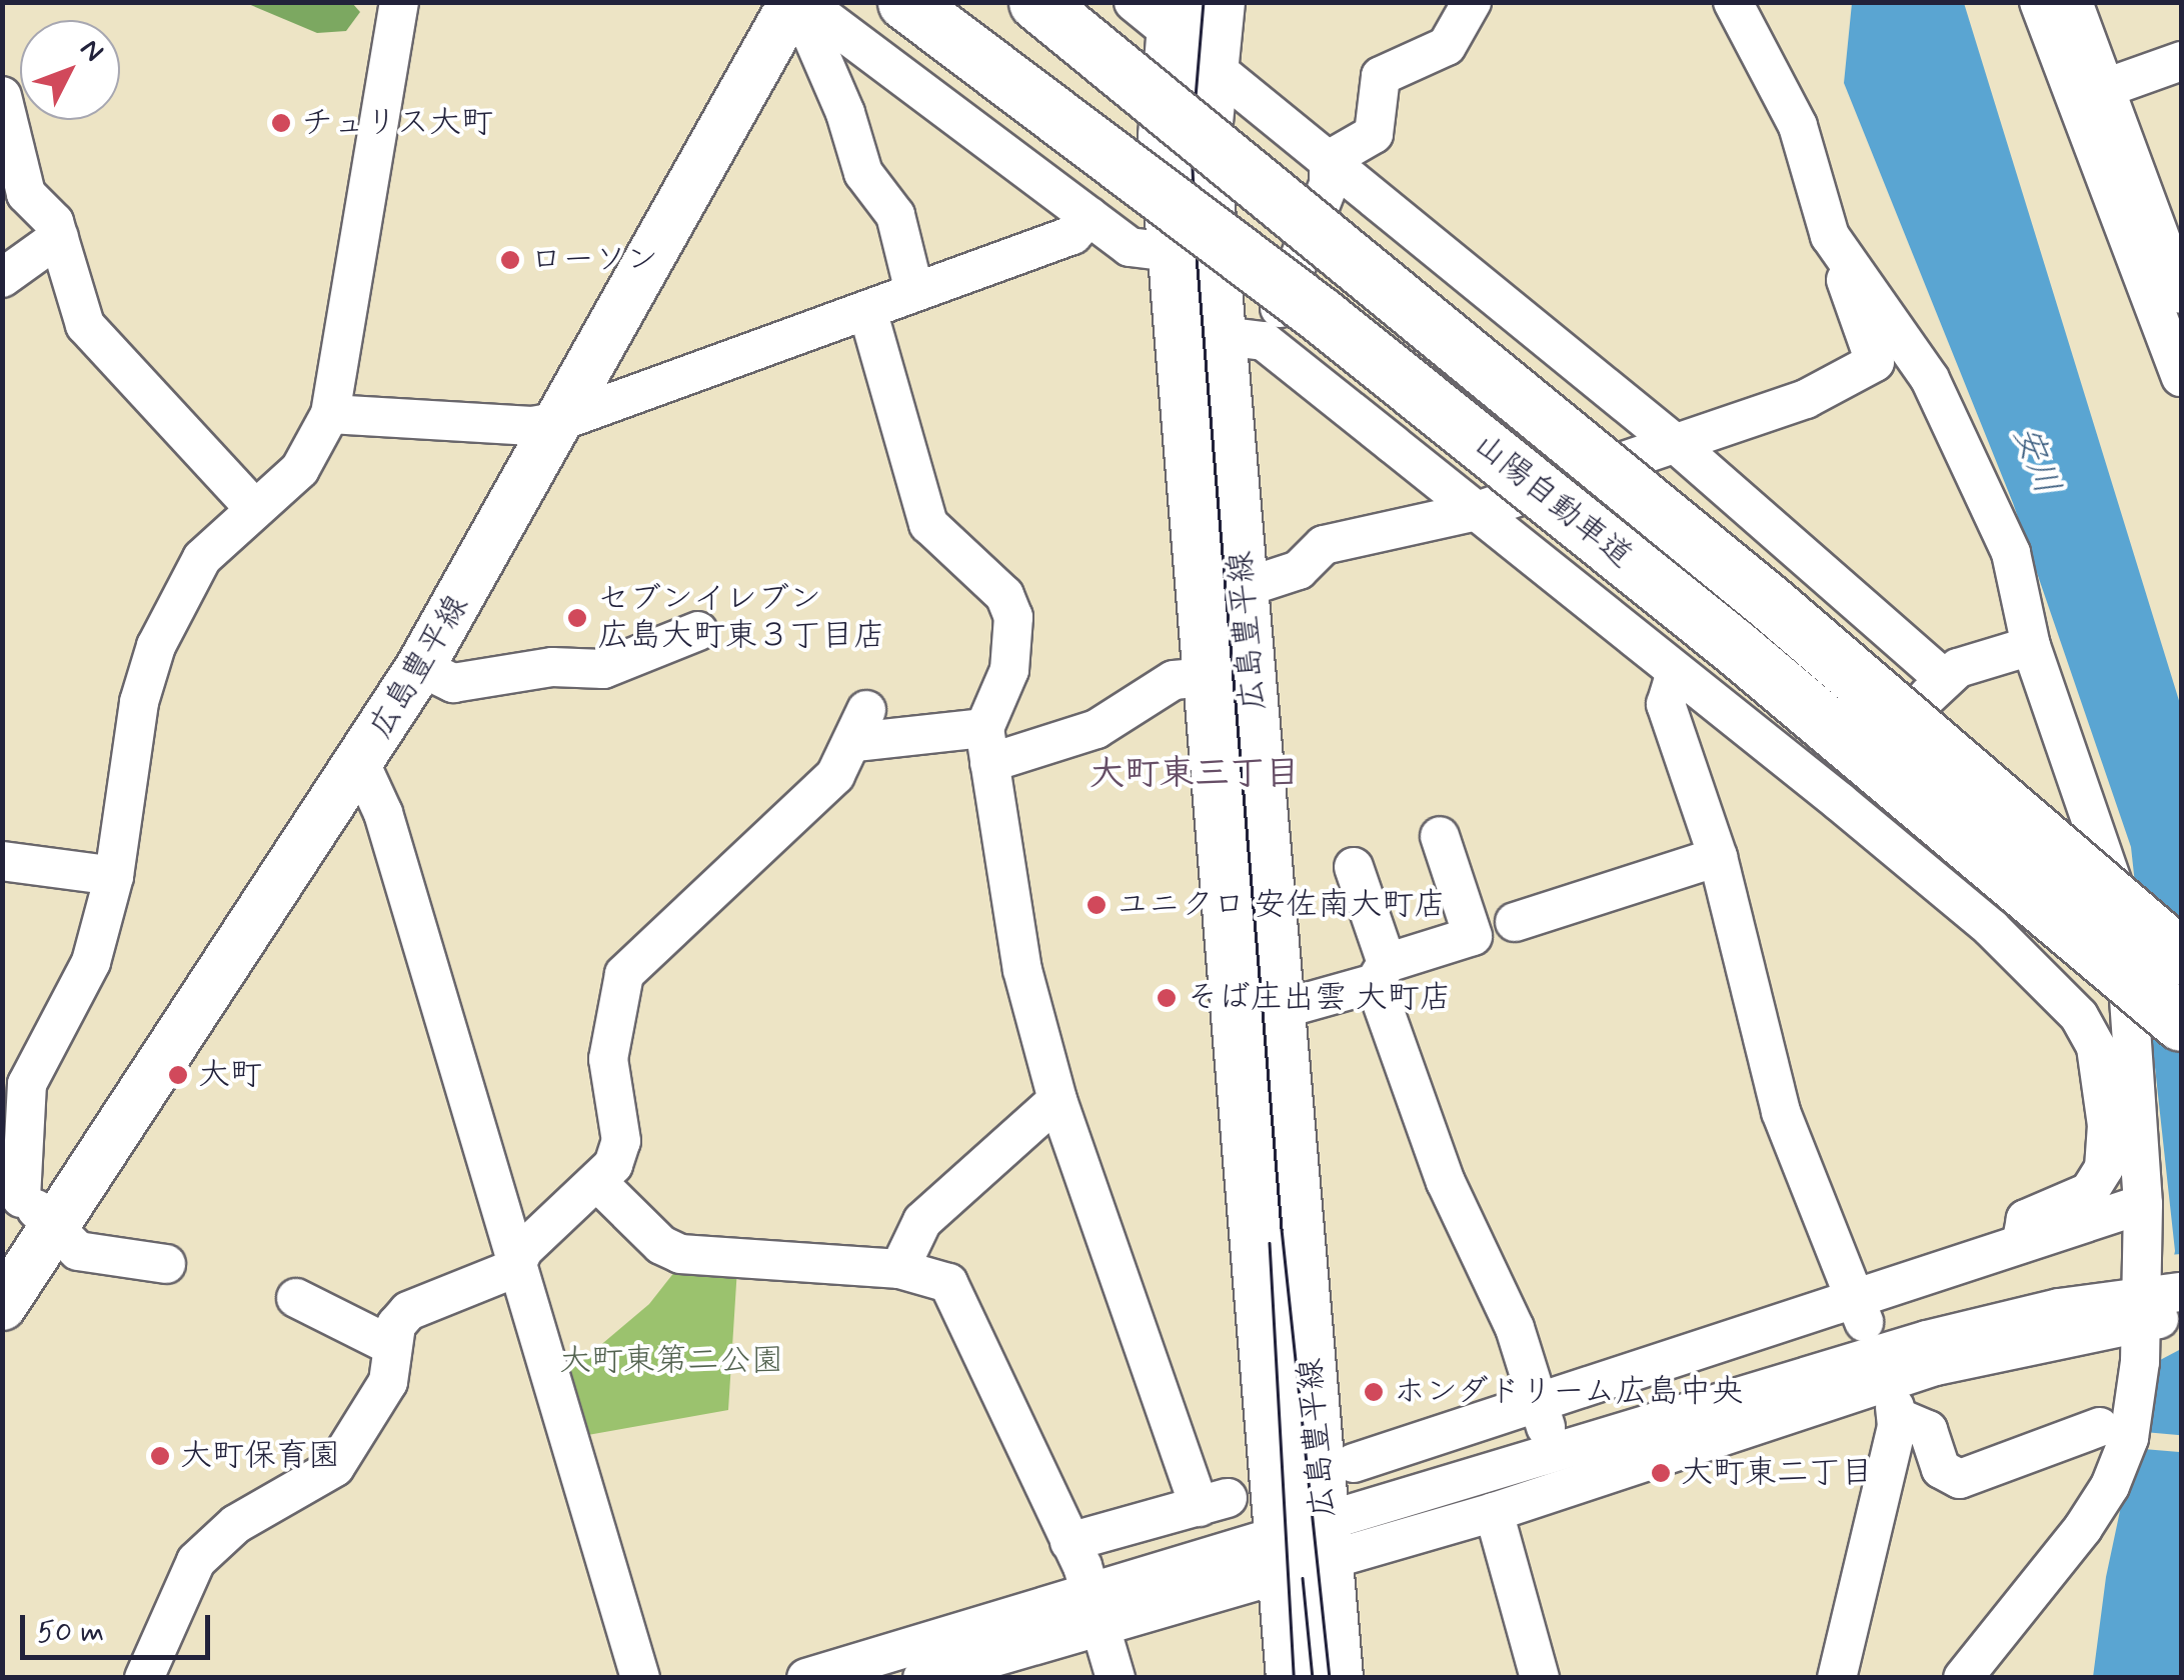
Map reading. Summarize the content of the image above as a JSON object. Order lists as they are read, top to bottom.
{
  "streets": {
    "highway": ["山陽自動車道"],
    "main road": ["広島豊平線"]
  },
  "districts": ["大町東三丁目"],
  "water": ["安川"],
  "parks": ["大町東第二公園"],
  "places": [
    "チュリス大町",
    "ローソン",
    "セブンイレブン 広島大町東３丁目店",
    "ユニクロ 安佐南大町店",
    "そば庄出雲 大町店",
    "大町",
    "ホンダドリーム広島中央",
    "大町保育園",
    "大町東二丁目"
  ],
  "scale_bar": "50 m",
  "north": "top right"
}
